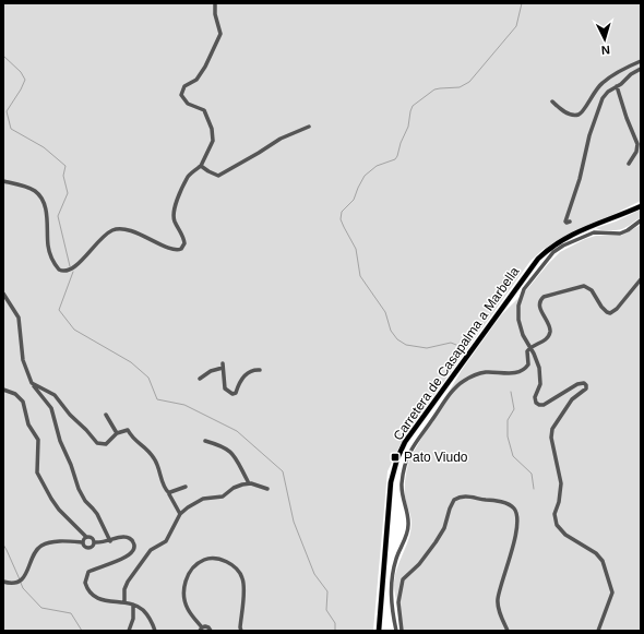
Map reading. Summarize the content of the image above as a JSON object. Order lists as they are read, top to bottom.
{
  "streets": {
    "main road": ["Carretera de Casapalma a Marbella"]
  },
  "places": {
    "transit": ["Pato Viudo"]
  },
  "north": "bottom"
}
